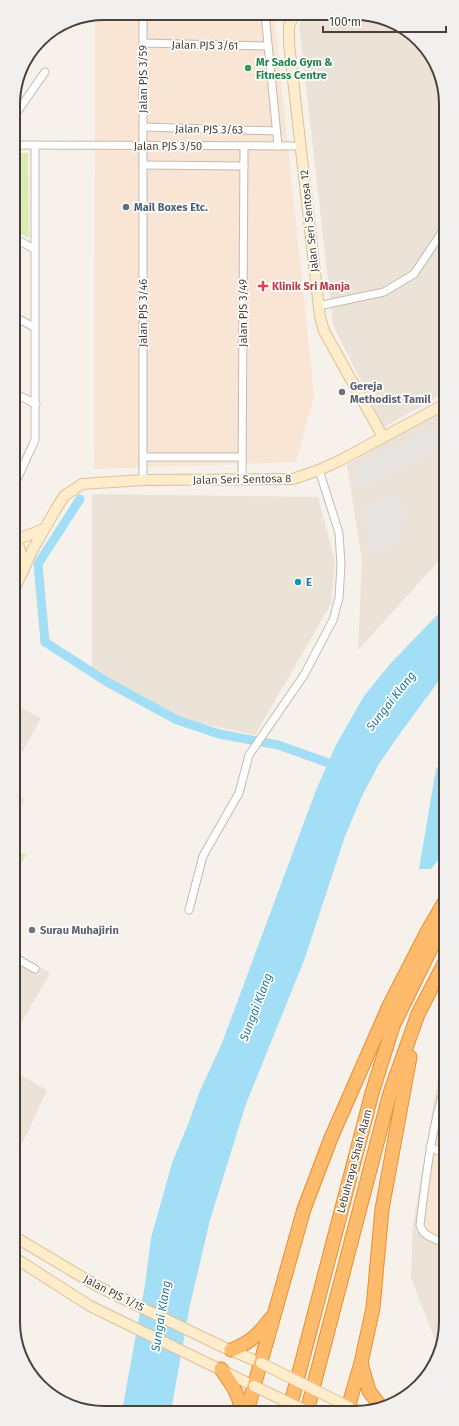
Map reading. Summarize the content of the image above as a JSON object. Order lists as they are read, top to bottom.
{
  "streets": {
    "highway": ["Lebuhraya Shah Alam"],
    "main road": ["Jalan Seri Sentosa 12", "Jalan Seri Sentosa 8", "Jalan PJS 1/15"],
    "street": [
      "Jalan PJS 3/61",
      "Jalan PJS 3/59",
      "Jalan PJS 3/63",
      "Jalan PJS 3/50",
      "Jalan PJS 3/46",
      "Jalan PJS 3/49"
    ]
  },
  "crossings": [
    ["Jalan PJS 3/61", "Jalan PJS 3/59"],
    ["Jalan PJS 3/59", "Jalan PJS 3/63"],
    ["Jalan PJS 3/59", "Jalan PJS 3/50"],
    ["Jalan PJS 3/59", "Jalan PJS 3/46"],
    ["Jalan PJS 3/50", "Jalan Seri Sentosa 12"],
    ["Jalan PJS 3/50", "Jalan PJS 3/46"],
    ["Jalan PJS 3/50", "Jalan PJS 3/49"],
    ["Jalan Seri Sentosa 12", "Jalan Seri Sentosa 8"],
    ["Jalan PJS 3/46", "Jalan Seri Sentosa 8"],
    ["Jalan PJS 3/49", "Jalan Seri Sentosa 8"]
  ],
  "water": ["Sungai Klang"],
  "places": {
    "other": [
      "Mr Sado Gym & Fitness Centre",
      "Mail Boxes Etc.",
      "Gereja Methodist Tamil",
      "E",
      "Surau Muhajirin"
    ],
    "health": ["Klinik Sri Manja"]
  },
  "scale_bar": "100 m"
}
